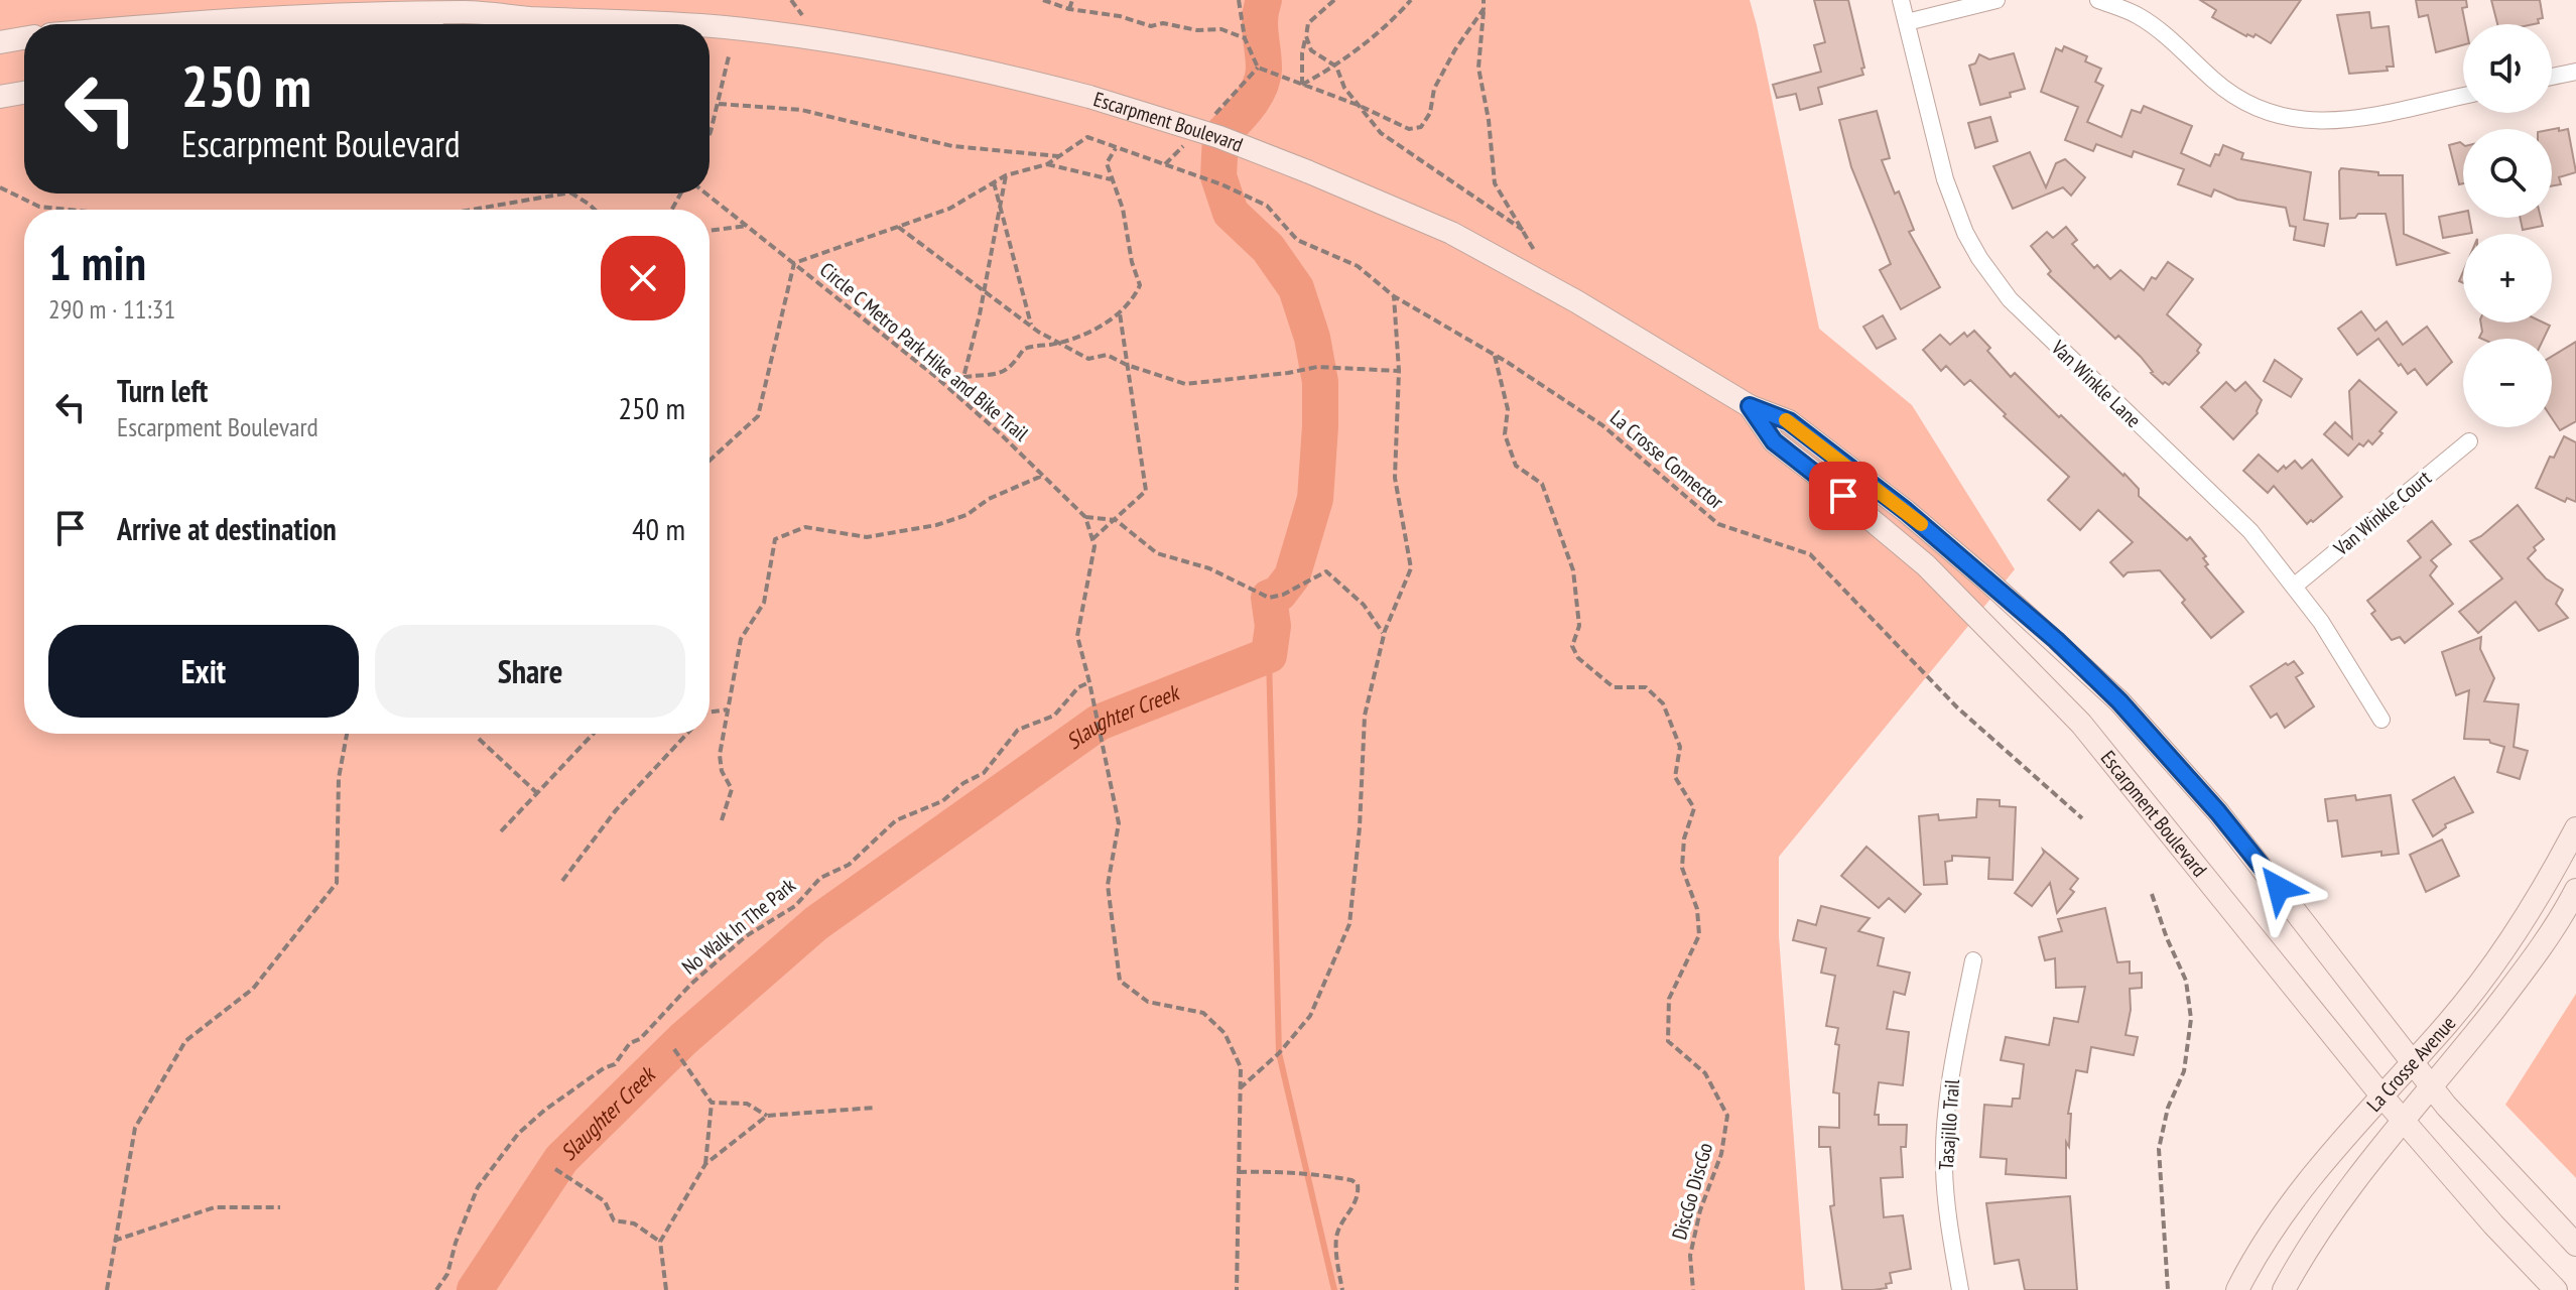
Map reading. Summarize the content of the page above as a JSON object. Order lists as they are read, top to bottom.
{
  "streets": {
    "main road": ["Escarpment Boulevard", "La Crosse Avenue"],
    "street": ["Van Winkle Lane", "Van Winkle Court", "Tasajillo Trail"],
    "path": [
      "Circle C Metro Park Hike and Bike Trail",
      "La Crosse Connector",
      "No Walk In The Park",
      "DiscGo DiscGo"
    ]
  },
  "crossings": [
    ["Escarpment Boulevard", "La Crosse Avenue"],
    ["Circle C Metro Park Hike and Bike Trail", "No Walk In The Park"],
    ["Van Winkle Lane", "Van Winkle Court"],
    ["La Crosse Connector", "DiscGo DiscGo"]
  ],
  "water": ["Slaughter Creek"],
  "page": {
    "map_buttons": ["+", "−"],
    "turn": ["250 m", "Escarpment Boulevard"],
    "heading": ["1 min", "290 m · 11:31"],
    "list": [
      {
        "name": "Turn left",
        "note": "Escarpment Boulevard",
        "value": "250 m"
      },
      {
        "name": "Arrive at destination",
        "value": "40 m"
      }
    ],
    "buttons": ["Exit", "Share"]
  }
}
